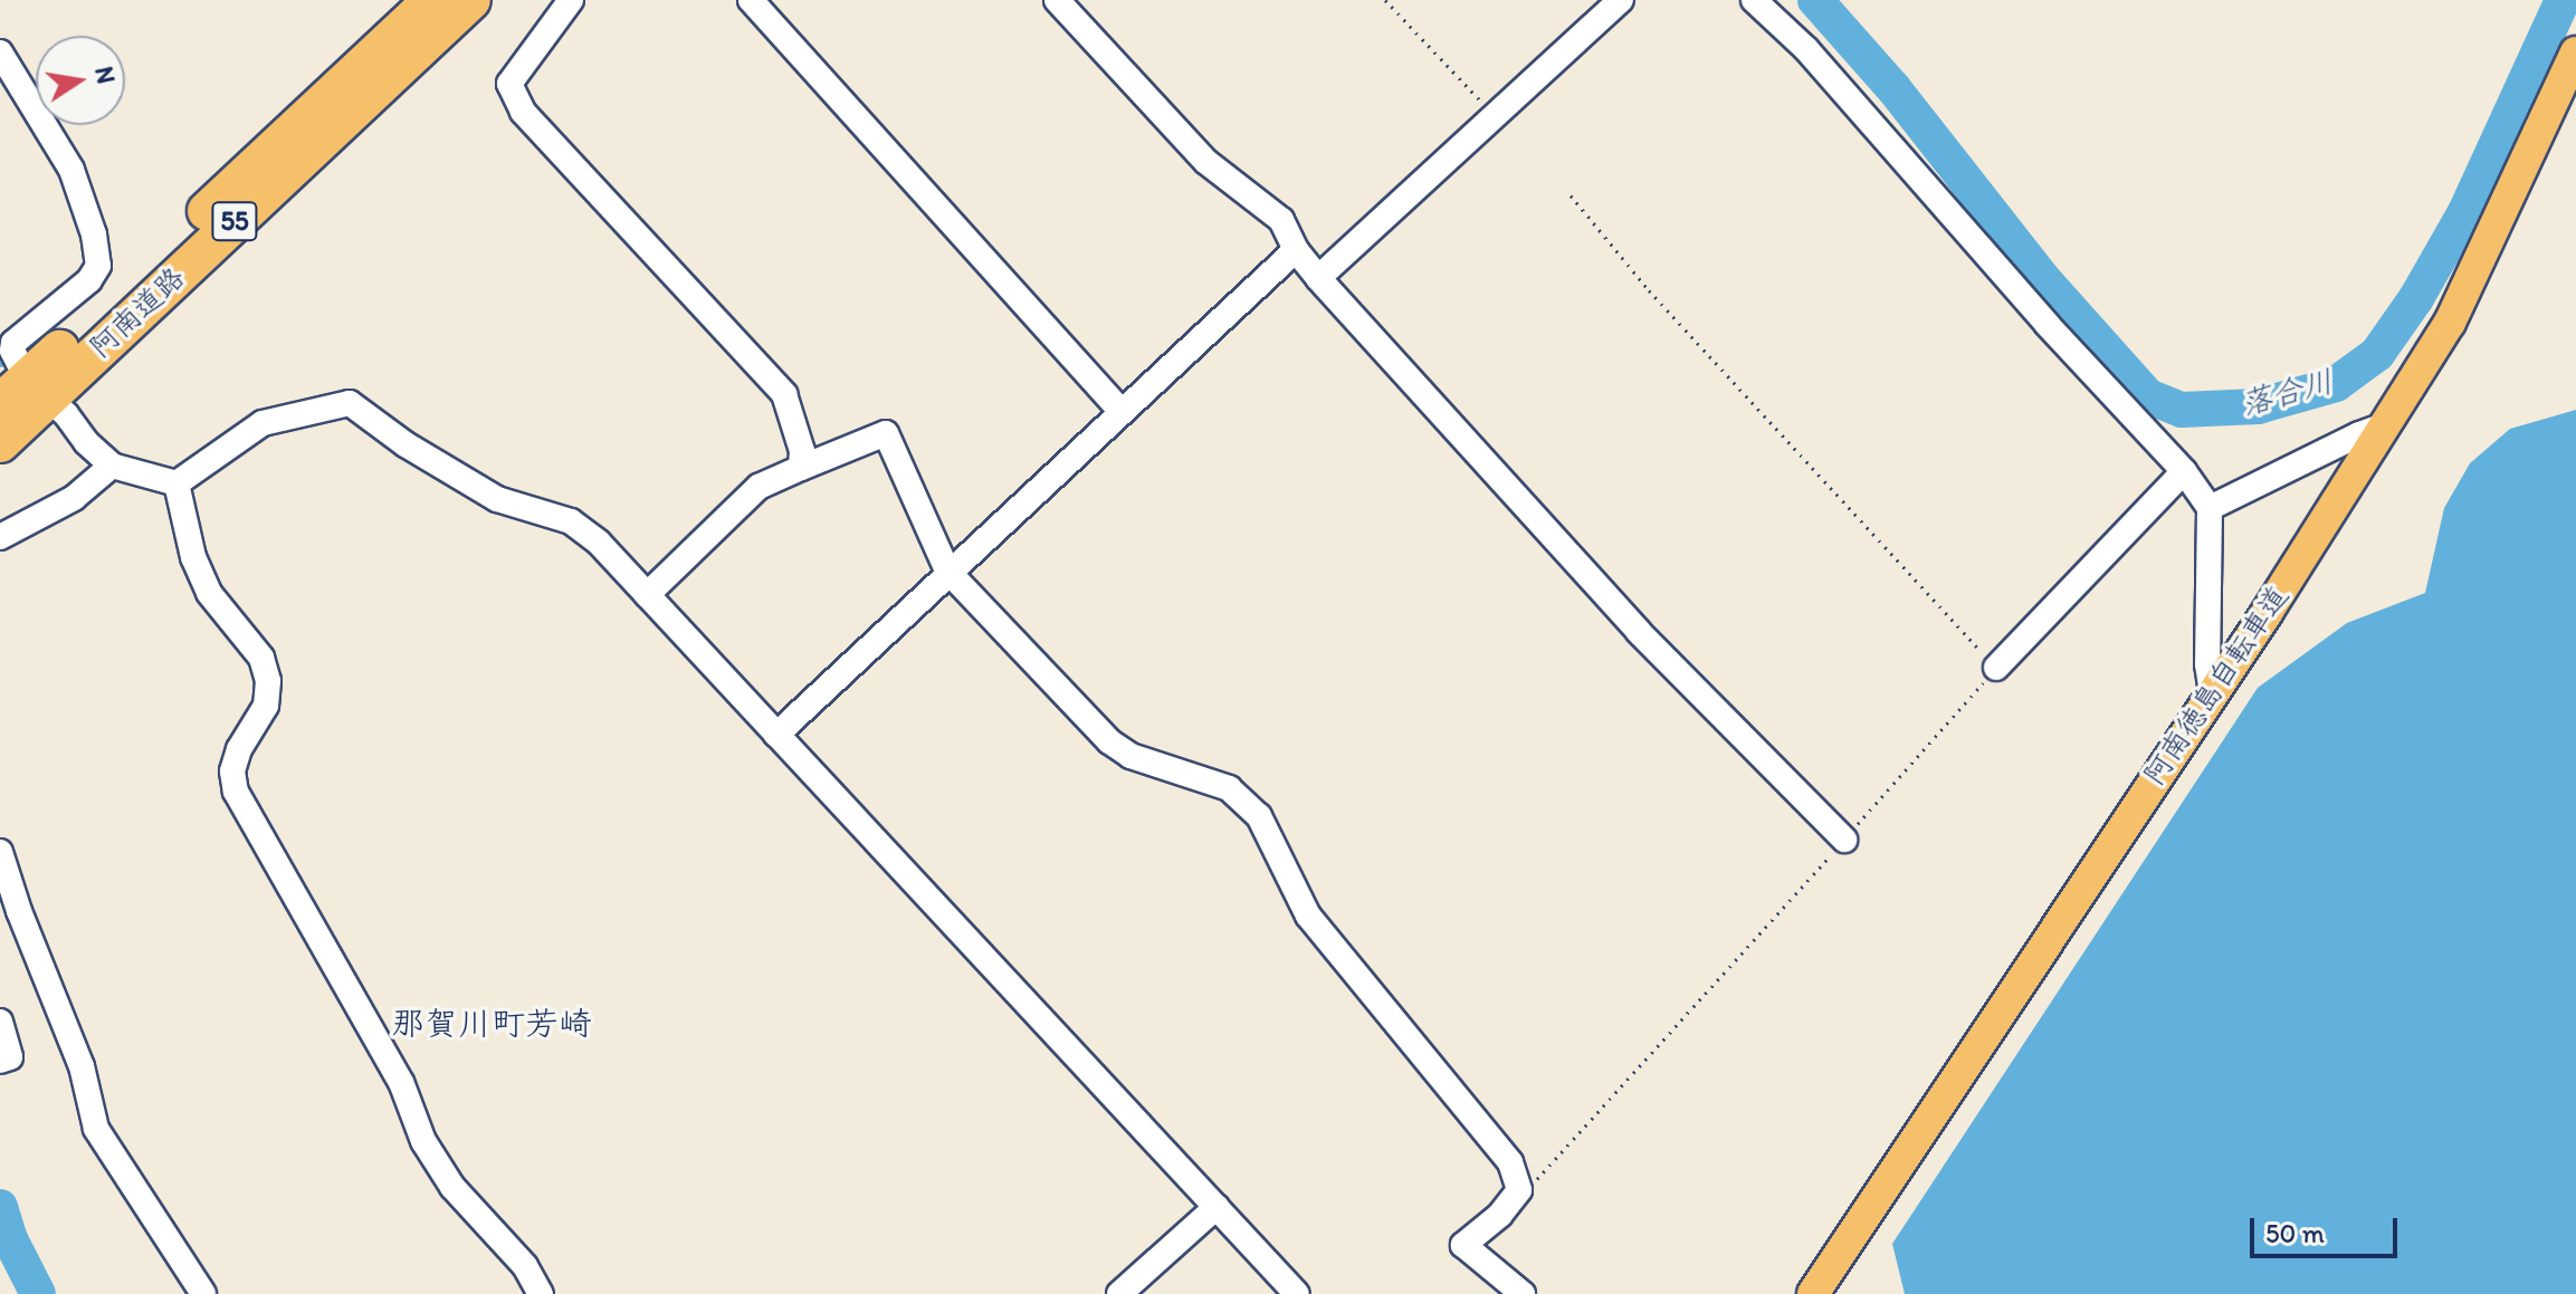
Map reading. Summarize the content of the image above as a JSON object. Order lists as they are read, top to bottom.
{
  "streets": {
    "highway": ["55", "阿南道路"],
    "main road": ["阿南徳島自転車道"]
  },
  "districts": ["那賀川町芳崎"],
  "water": ["落合川"],
  "scale_bar": "50 m",
  "north": "right"
}
